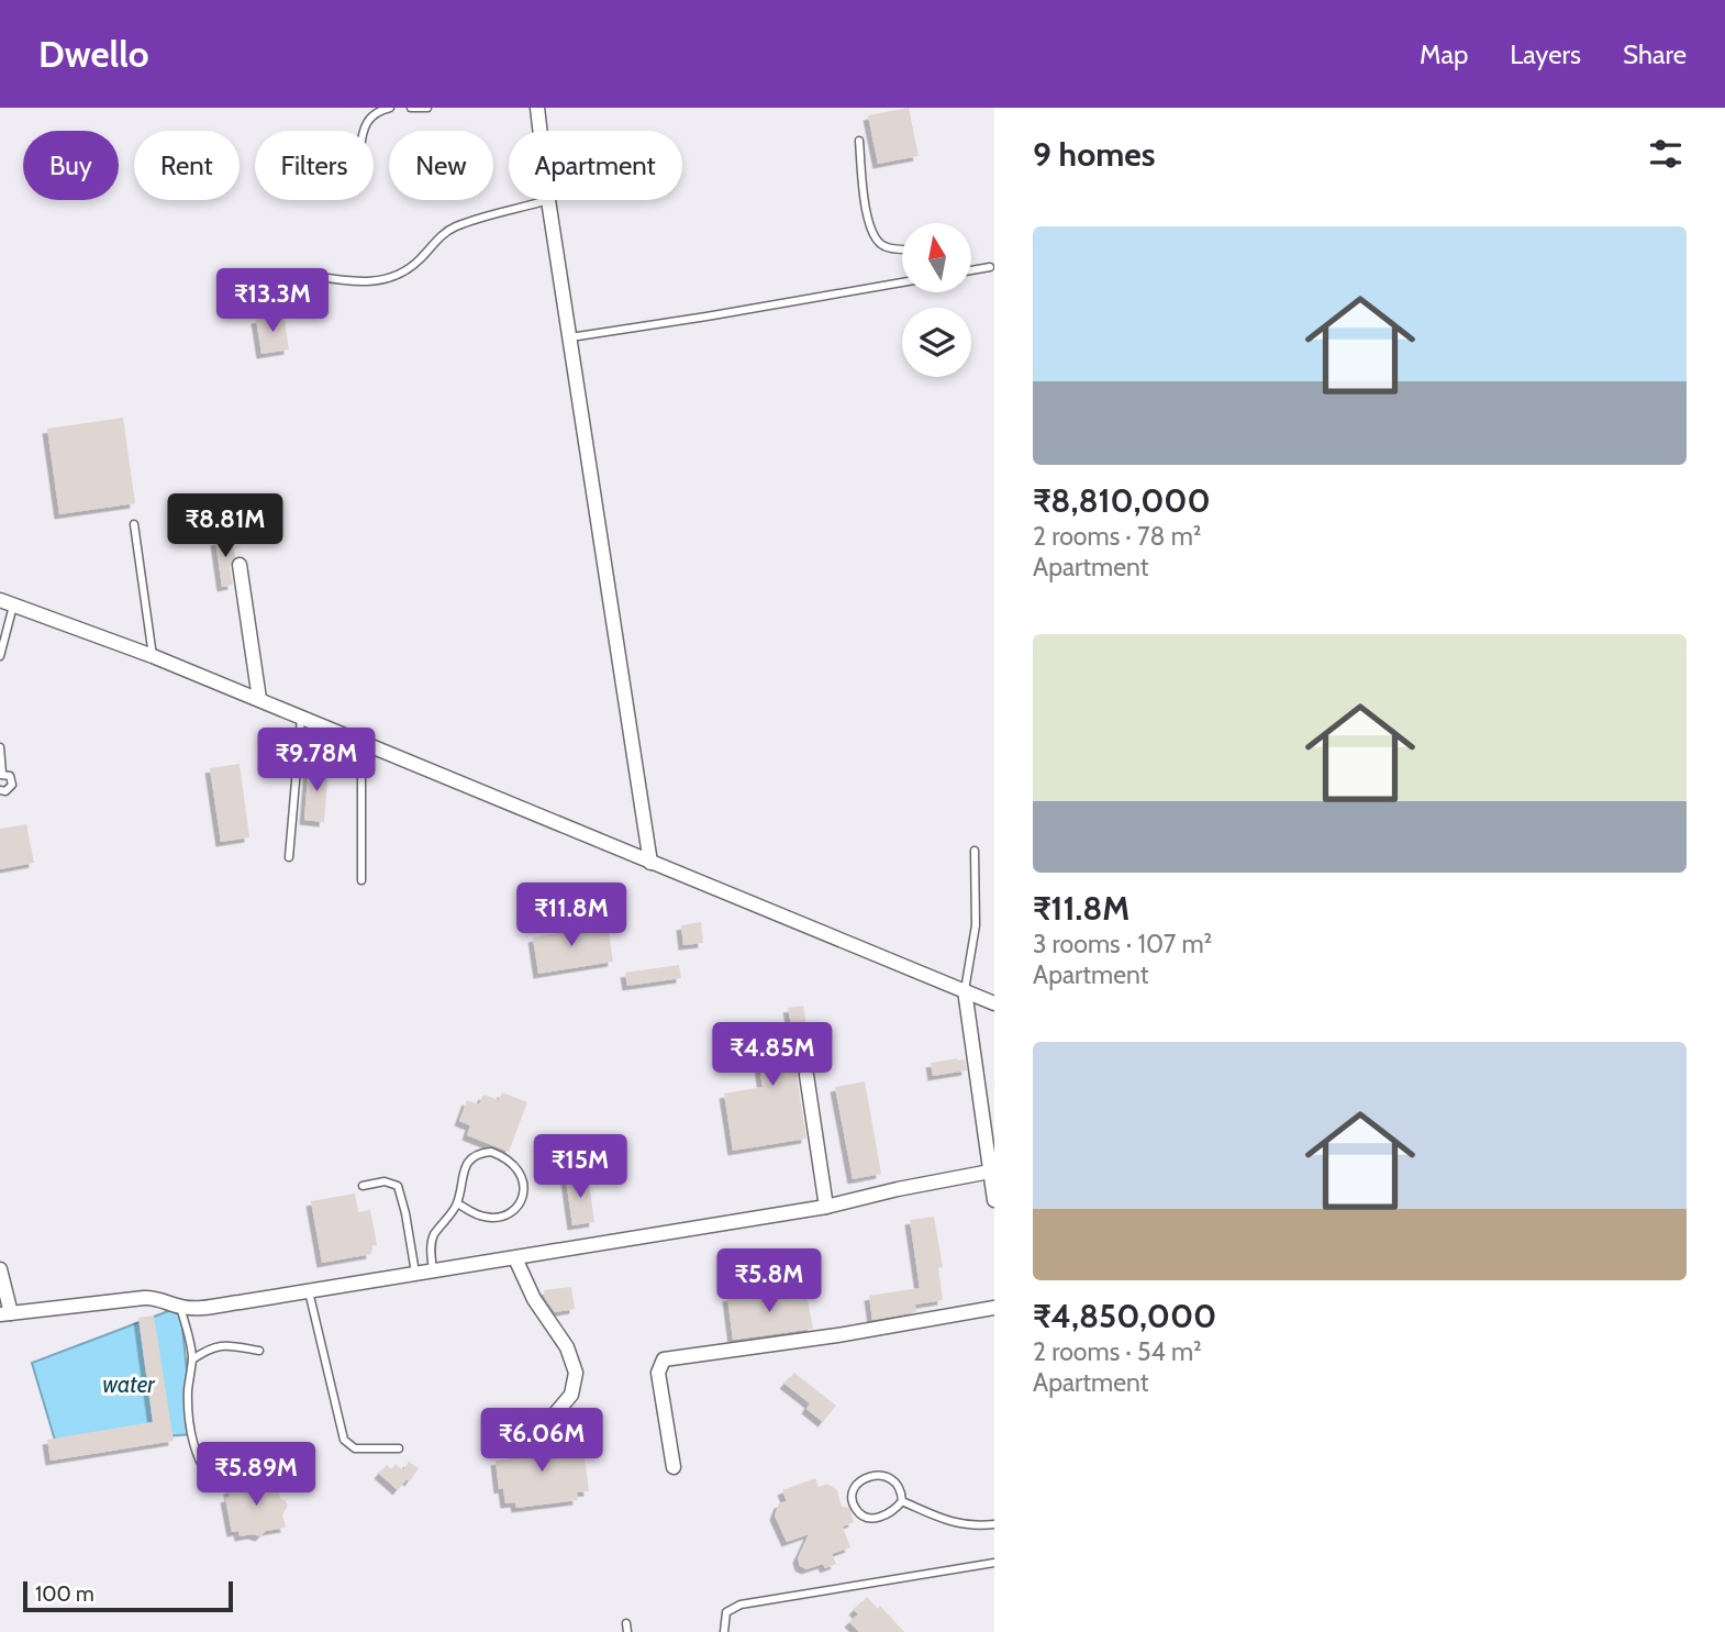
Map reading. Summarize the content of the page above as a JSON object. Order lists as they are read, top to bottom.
{
  "water": ["water"],
  "scale_bar": "100 m",
  "north": "top",
  "page": {
    "header": "Dwello",
    "nav": ["Map", "Layers", "Share"],
    "heading": "9 homes",
    "chip": [
      "Buy",
      "Rent",
      "Filters",
      "New",
      "Apartment"
    ],
    "list": [
      {
        "name": "₹8,810,000",
        "note": "2 rooms · 78 m² · Apartment"
      },
      {
        "name": "₹11.8M",
        "note": "3 rooms · 107 m² · Apartment"
      },
      {
        "name": "₹4,850,000",
        "note": "2 rooms · 54 m² · Apartment"
      }
    ],
    "price": [
      "₹13.3M",
      "₹8.81M",
      "₹9.78M",
      "₹11.8M",
      "₹4.85M",
      "₹15M",
      "₹5.8M",
      "₹6.06M",
      "₹5.89M"
    ],
    "scale": "100 m"
  }
}
